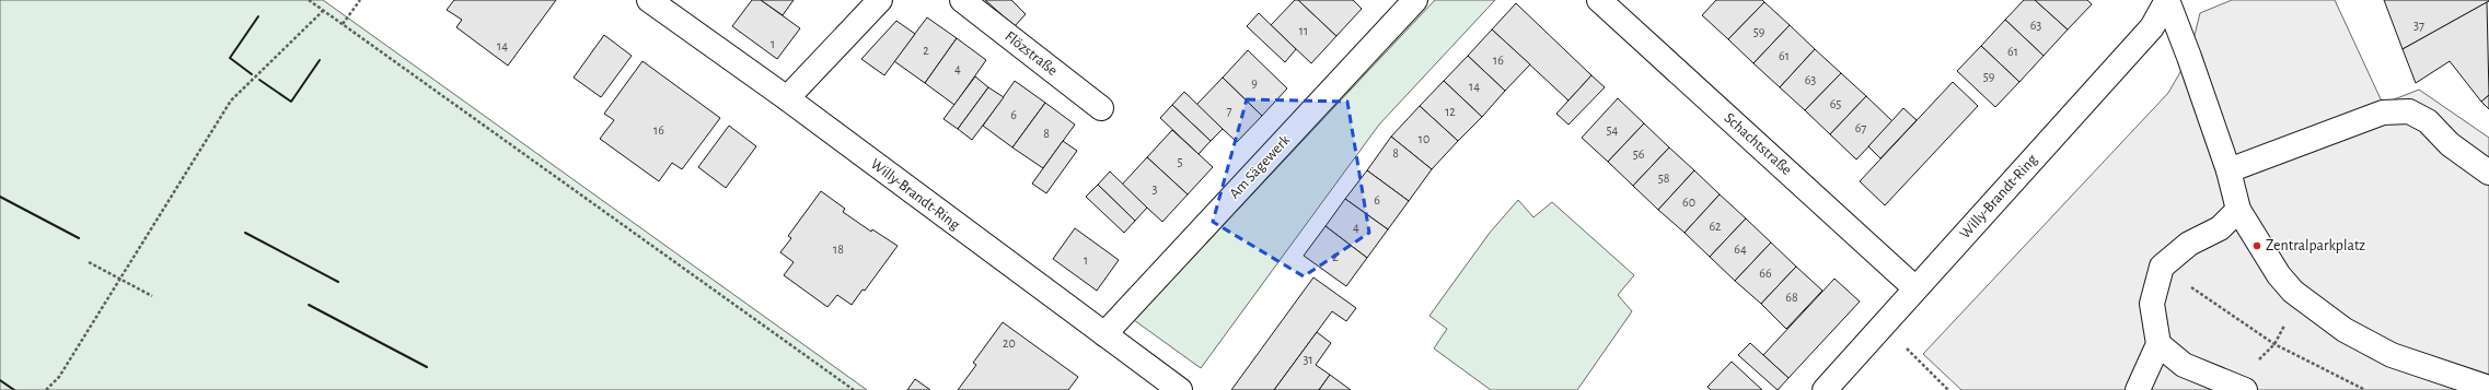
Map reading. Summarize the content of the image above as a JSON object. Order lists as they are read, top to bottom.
{
  "streets": {
    "street": [
      "Flözstraße",
      "Schachtstraße",
      "Am Sägewerk",
      "Willy-Brandt-Ring"
    ]
  },
  "crossings": [
    ["Schachtstraße", "Willy-Brandt-Ring"],
    ["Am Sägewerk", "Willy-Brandt-Ring"]
  ],
  "places": ["Zentralparkplatz"],
  "house_numbers": [
    "63",
    "37",
    "11",
    "59",
    "1",
    "14",
    "2",
    "61",
    "61",
    "16",
    "4",
    "59",
    "63",
    "9",
    "14",
    "65",
    "7",
    "12",
    "6",
    "67",
    "16",
    "54",
    "8",
    "10",
    "8",
    "56",
    "5",
    "58",
    "3",
    "6",
    "60",
    "62",
    "4",
    "18",
    "64",
    "2",
    "1",
    "66",
    "68",
    "20",
    "31"
  ]
}
